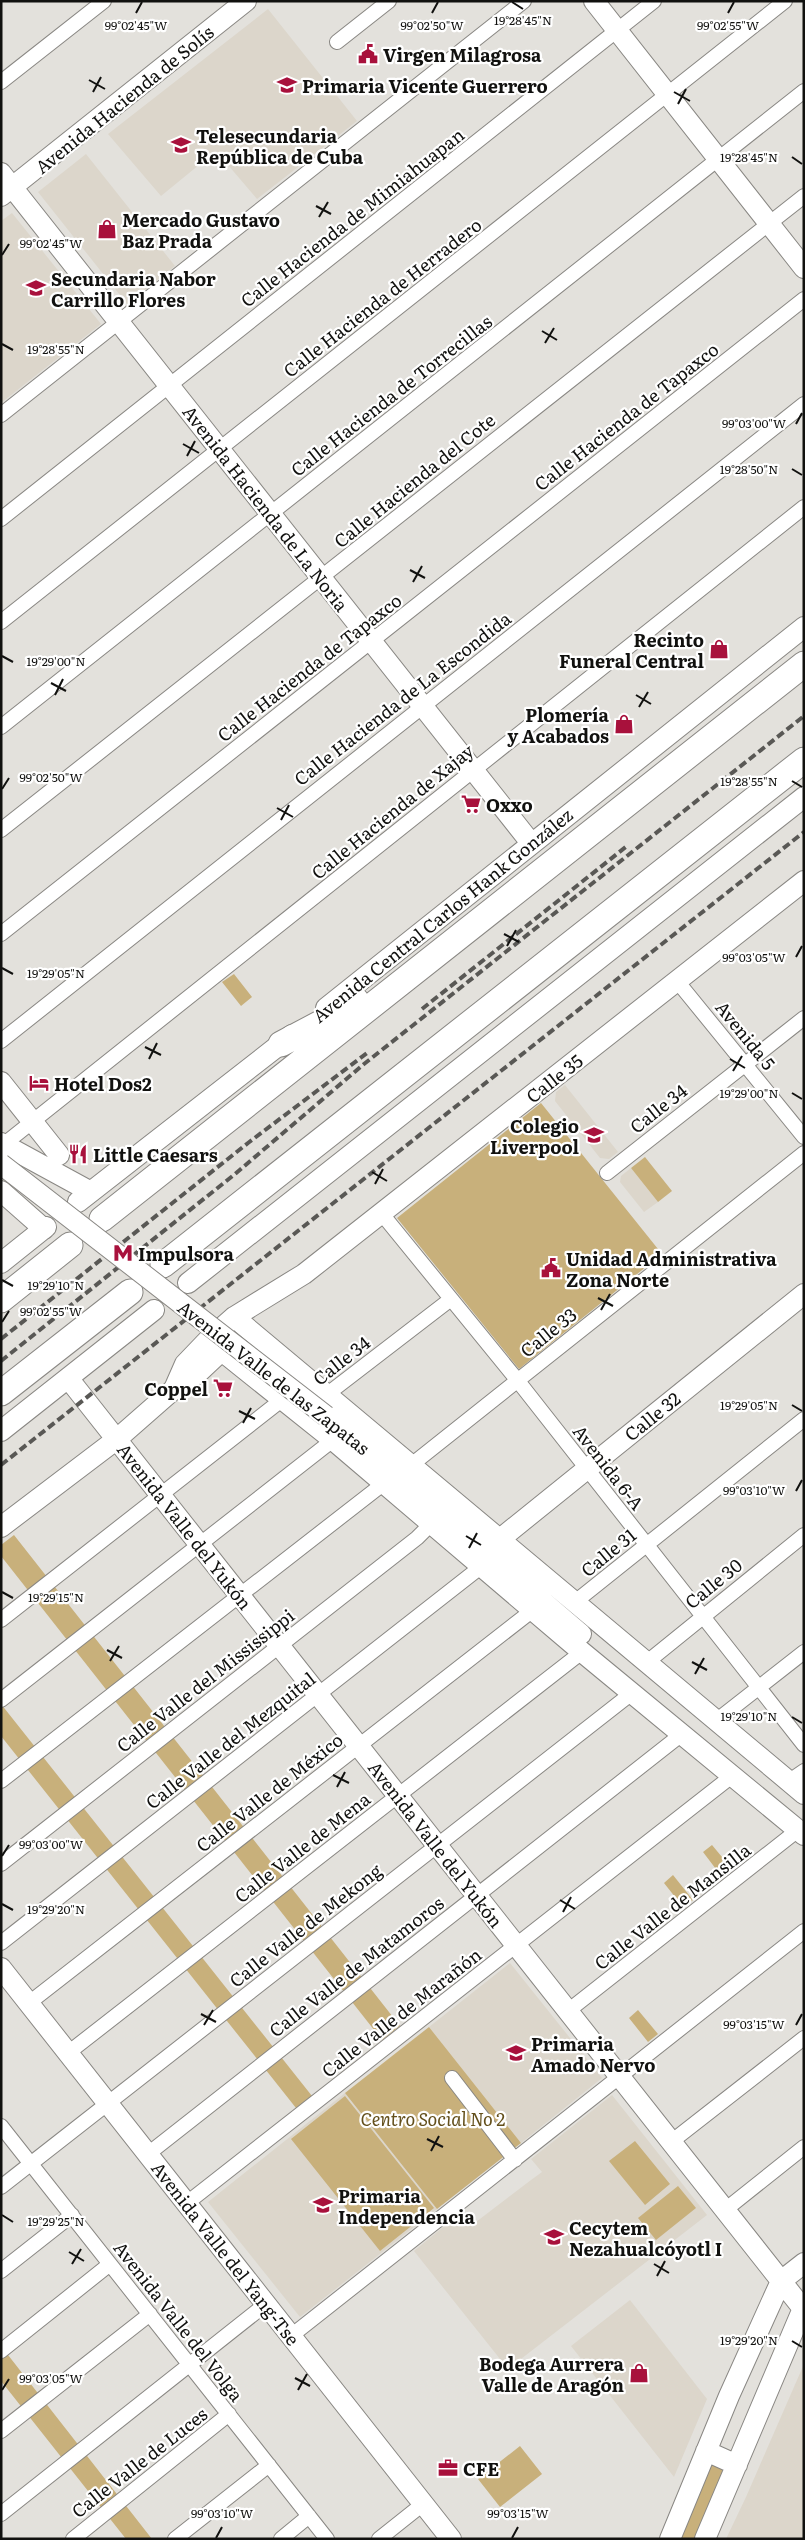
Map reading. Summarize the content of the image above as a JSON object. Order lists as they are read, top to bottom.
{
  "streets": {
    "highway": ["Avenida Central Carlos Hank González"],
    "street": [
      "Avenida Hacienda de Solís",
      "Calle Hacienda de Mimiahuapan",
      "Calle Hacienda de Herradero",
      "Calle Hacienda de Torrecillas",
      "Calle Hacienda de Tapaxco",
      "Calle Hacienda del Cote",
      "Avenida Hacienda de La Noria",
      "Calle Hacienda de La Escondida",
      "Calle Hacienda de Xajay",
      "Avenida 5",
      "Calle 35",
      "Calle 34",
      "Calle 33",
      "Avenida Valle de las Zapatas",
      "Calle 32",
      "Avenida 6-A",
      "Avenida Valle del Yukón",
      "Calle 31",
      "Calle 30",
      "Calle Valle del Mississippi",
      "Calle Valle del Mezquital",
      "Calle Valle de México",
      "Calle Valle de Mena",
      "Calle Valle de Mansilla",
      "Calle Valle de Mekong",
      "Calle Valle de Matamoros",
      "Calle Valle de Marañón",
      "Avenida Valle del Yang-Tse",
      "Avenida Valle del Volga",
      "Calle Valle de Luces"
    ]
  },
  "crossings": [
    ["Avenida Hacienda de Solís", "Avenida Hacienda de La Noria"],
    ["Calle Hacienda de Mimiahuapan", "Avenida Hacienda de La Noria"],
    ["Calle Hacienda de Herradero", "Avenida Hacienda de La Noria"],
    ["Calle Hacienda de Torrecillas", "Avenida Hacienda de La Noria"],
    ["Calle Hacienda de Tapaxco", "Avenida Hacienda de La Noria"],
    ["Calle Hacienda del Cote", "Avenida Hacienda de La Noria"],
    ["Avenida Hacienda de La Noria", "Calle Hacienda de La Escondida"],
    ["Avenida Hacienda de La Noria", "Calle Hacienda de Xajay"],
    ["Avenida Hacienda de La Noria", "Avenida Central Carlos Hank González"],
    ["Calle Hacienda de Xajay", "Avenida Central Carlos Hank González"],
    ["Calle Hacienda de Xajay", "Avenida Valle de las Zapatas"],
    ["Avenida Central Carlos Hank González", "Avenida Valle de las Zapatas"],
    ["Avenida 5", "Calle 35"],
    ["Avenida 5", "Calle 34"],
    ["Calle 35", "Avenida Valle de las Zapatas"],
    ["Calle 35", "Avenida 6-A"],
    ["Calle 34", "Avenida Valle de las Zapatas"],
    ["Calle 34", "Avenida 6-A"],
    ["Calle 33", "Avenida Valle de las Zapatas"],
    ["Calle 33", "Avenida 6-A"],
    ["Avenida Valle de las Zapatas", "Calle 32"],
    ["Avenida Valle de las Zapatas", "Calle 31"],
    ["Avenida Valle de las Zapatas", "Calle 30"],
    ["Avenida Valle de las Zapatas", "Calle Valle del Mississippi"],
    ["Avenida Valle de las Zapatas", "Calle Valle del Mezquital"],
    ["Avenida Valle de las Zapatas", "Calle Valle de México"],
    ["Avenida Valle de las Zapatas", "Calle Valle de Mena"],
    ["Avenida Valle de las Zapatas", "Calle Valle de Mansilla"],
    ["Avenida Valle de las Zapatas", "Calle Valle de Mekong"],
    ["Avenida Valle de las Zapatas", "Calle Valle de Matamoros"],
    ["Avenida Valle de las Zapatas", "Calle Valle de Marañón"],
    ["Calle 32", "Avenida 6-A"],
    ["Avenida 6-A", "Calle 31"],
    ["Avenida 6-A", "Calle 30"],
    ["Avenida Valle del Yukón", "Calle Valle del Mississippi"],
    ["Avenida Valle del Yukón", "Calle Valle del Mezquital"],
    ["Avenida Valle del Yukón", "Calle Valle de México"],
    ["Avenida Valle del Yukón", "Calle Valle de Mena"],
    ["Avenida Valle del Yukón", "Calle Valle de Mansilla"],
    ["Avenida Valle del Yukón", "Calle Valle de Mekong"],
    ["Avenida Valle del Yukón", "Calle Valle de Matamoros"],
    ["Avenida Valle del Yukón", "Calle Valle de Marañón"],
    ["Calle Valle de México", "Avenida Valle del Yang-Tse"],
    ["Calle Valle de Mena", "Avenida Valle del Yang-Tse"],
    ["Calle Valle de Mekong", "Avenida Valle del Yang-Tse"],
    ["Calle Valle de Mekong", "Avenida Valle del Volga"],
    ["Calle Valle de Matamoros", "Avenida Valle del Yang-Tse"],
    ["Calle Valle de Marañón", "Avenida Valle del Yang-Tse"],
    ["Avenida Valle del Volga", "Calle Valle de Luces"]
  ],
  "parks": ["Centro Social No 2"],
  "places": {
    "public building": ["Virgen Milagrosa", "Unidad Administrativa Zona Norte"],
    "school or university": [
      "Primaria Vicente Guerrero",
      "Telesecundaria República de Cuba",
      "Secundaria Nabor Carrillo Flores",
      "Colegio Liverpool",
      "Primaria Amado Nervo",
      "Primaria Independencia",
      "Cecytem Nezahualcóyotl I"
    ],
    "shop": [
      "Mercado Gustavo Baz Prada",
      "Recinto Funeral Central",
      "Plomería y Acabados",
      "Bodega Aurrera Valle de Aragón"
    ],
    "supermarket": ["Oxxo", "Coppel"],
    "hotel": ["Hotel Dos2"],
    "restaurant": ["Little Caesars"],
    "metro station": ["Impulsora"],
    "office": ["CFE"]
  },
  "coordinates": [
    "19°28'45\"N",
    "99°02'45\"W",
    "99°02'50\"W",
    "99°02'55\"W",
    "19°28'55\"N",
    "99°03'00\"W",
    "19°28'50\"N",
    "19°29'00\"N",
    "99°03'05\"W",
    "19°29'05\"N",
    "19°29'10\"N",
    "99°03'10\"W",
    "19°29'15\"N",
    "19°29'20\"N",
    "99°03'15\"W",
    "19°29'25\"N"
  ]
}
